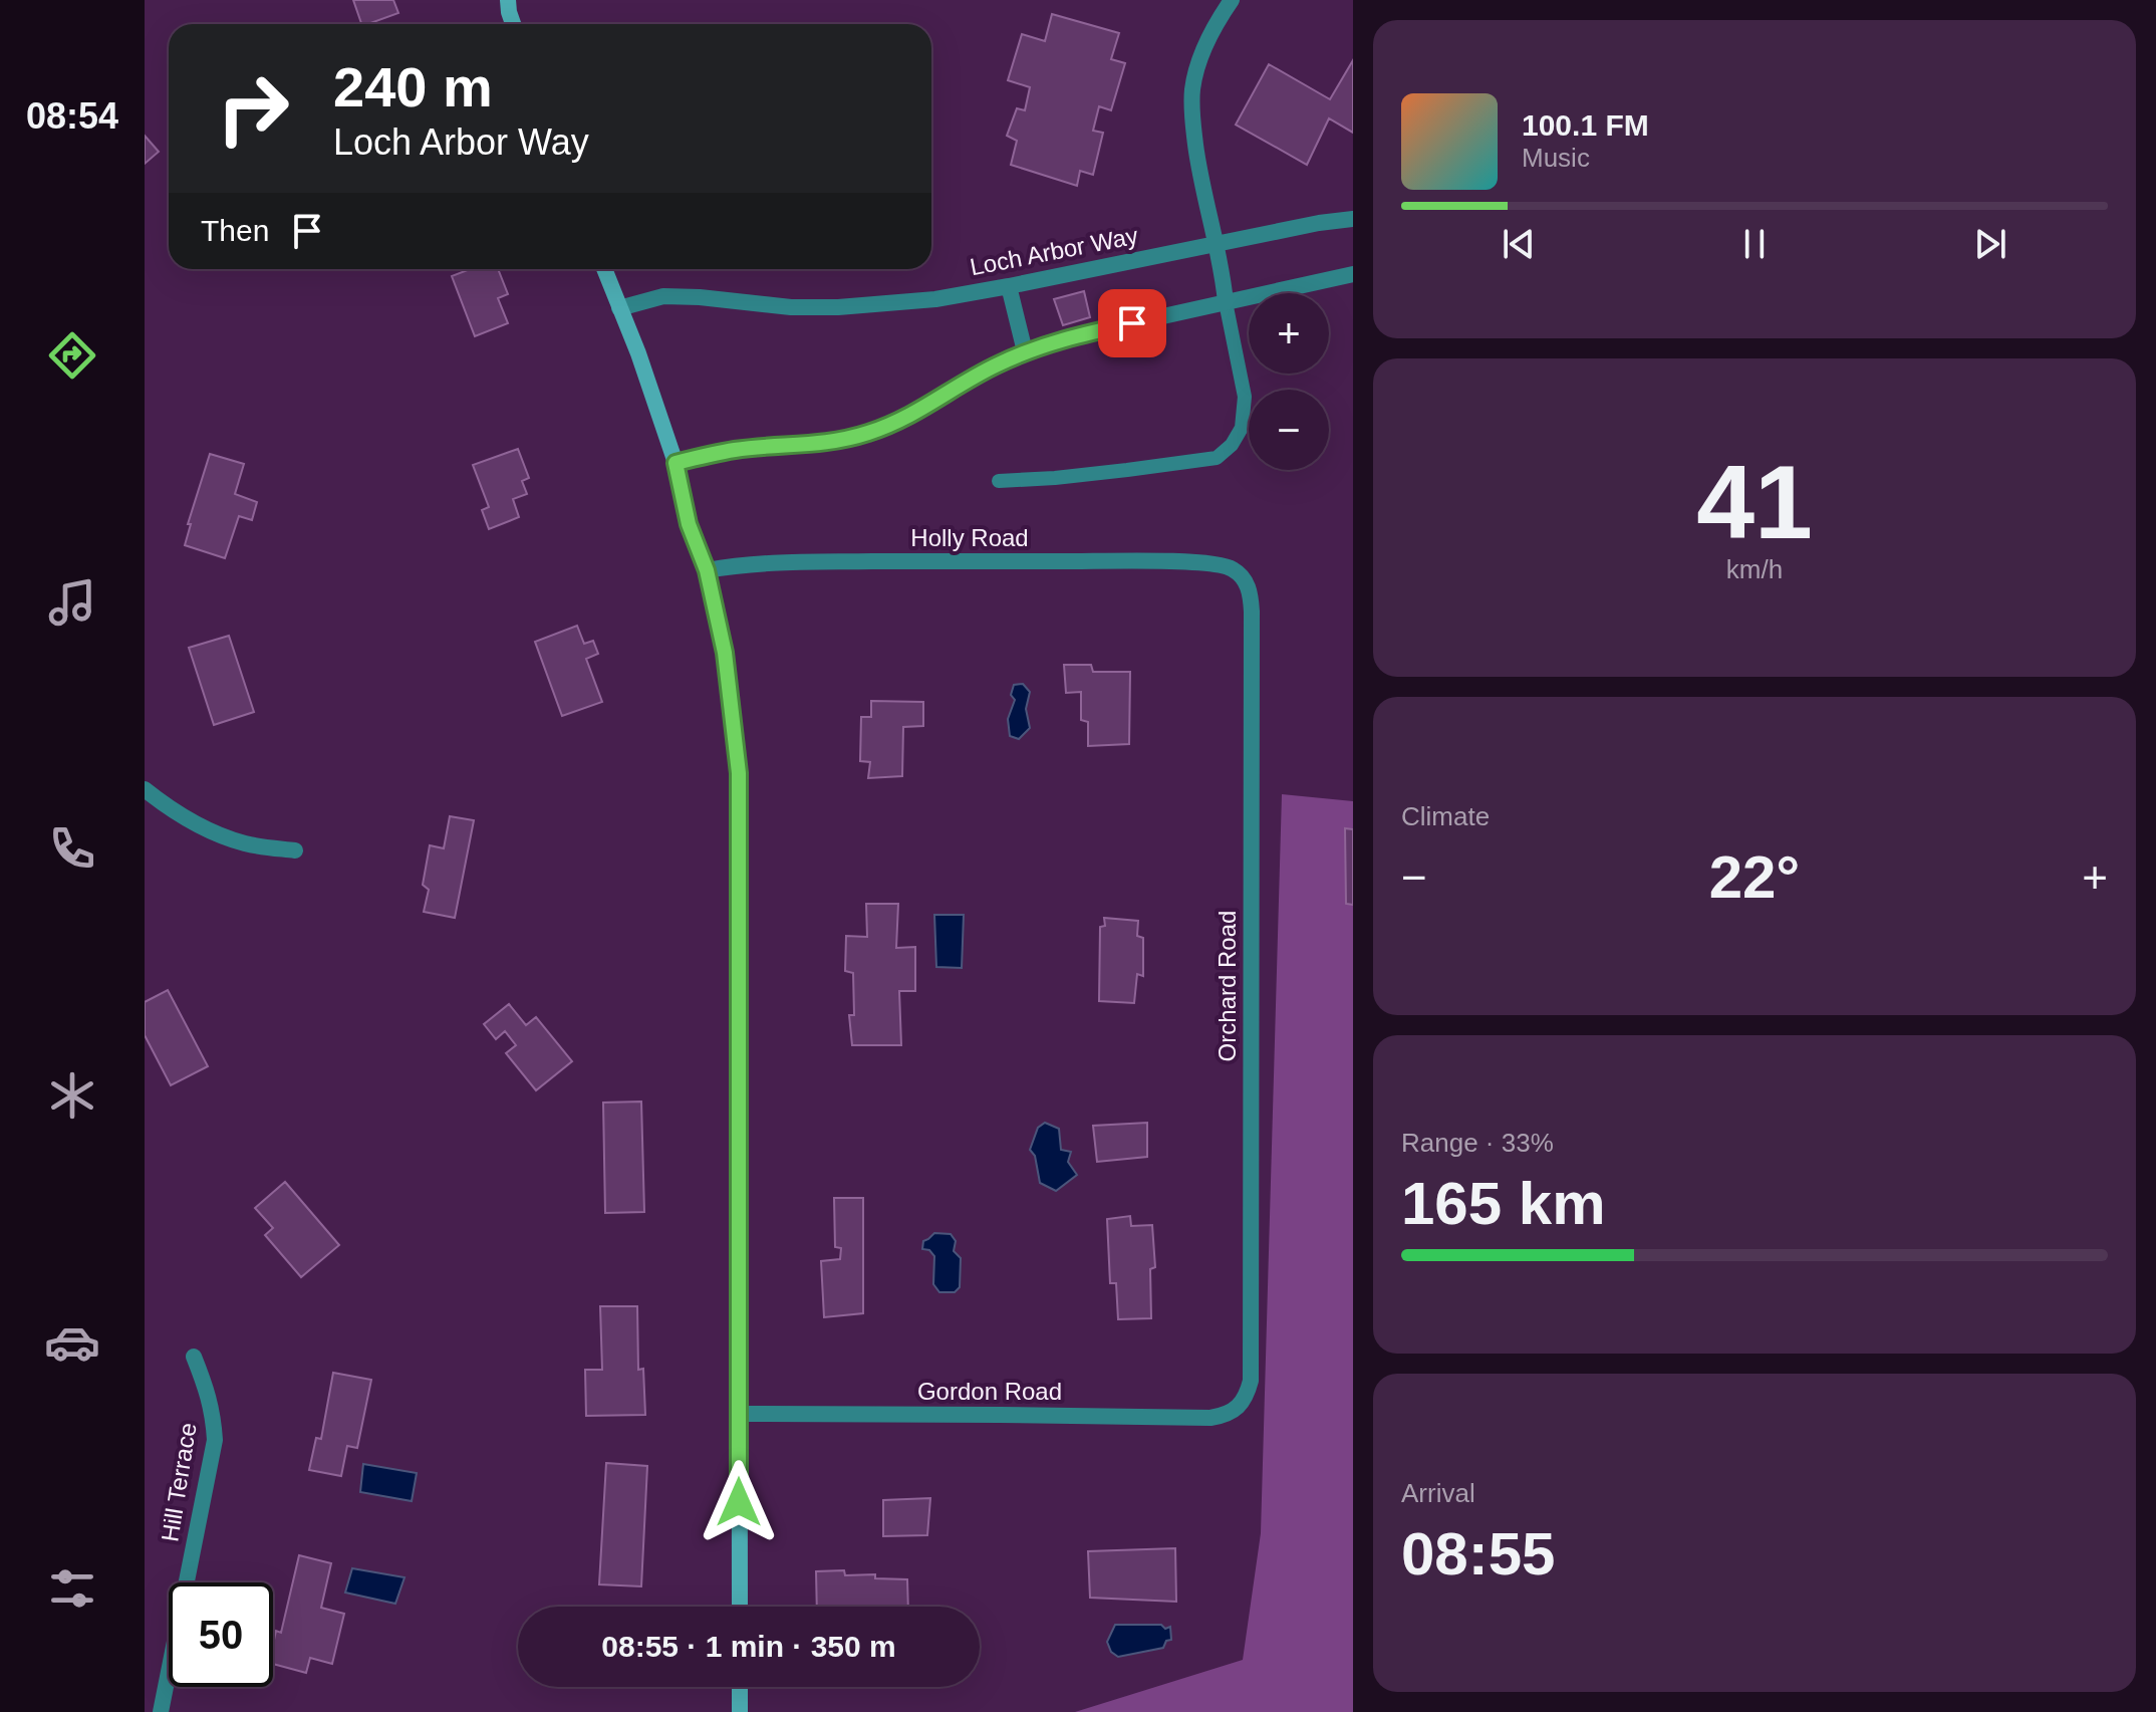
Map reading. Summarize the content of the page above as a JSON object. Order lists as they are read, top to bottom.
{
  "streets": {
    "street": [
      "Loch Arbor Way",
      "Holly Road",
      "Orchard Road",
      "Gordon Road",
      "Hill Terrace"
    ]
  },
  "crossings": [
    ["Holly Road", "Orchard Road"],
    ["Orchard Road", "Gordon Road"]
  ],
  "page": {
    "tabs": "08:54",
    "turn": ["240 m", "Loch Arbor Way"],
    "song": ["100.1 FM", "Music"],
    "then": "Then",
    "map_buttons": ["+", "−"],
    "tile": [
      ["41", "km/h"],
      "Climate",
      ["Range · 33%", "165 km"],
      ["Arrival", "08:55"]
    ],
    "heat": ["−", "22°", "+"],
    "limit": "50",
    "trip": "08:55 · 1 min · 350 m"
  }
}
